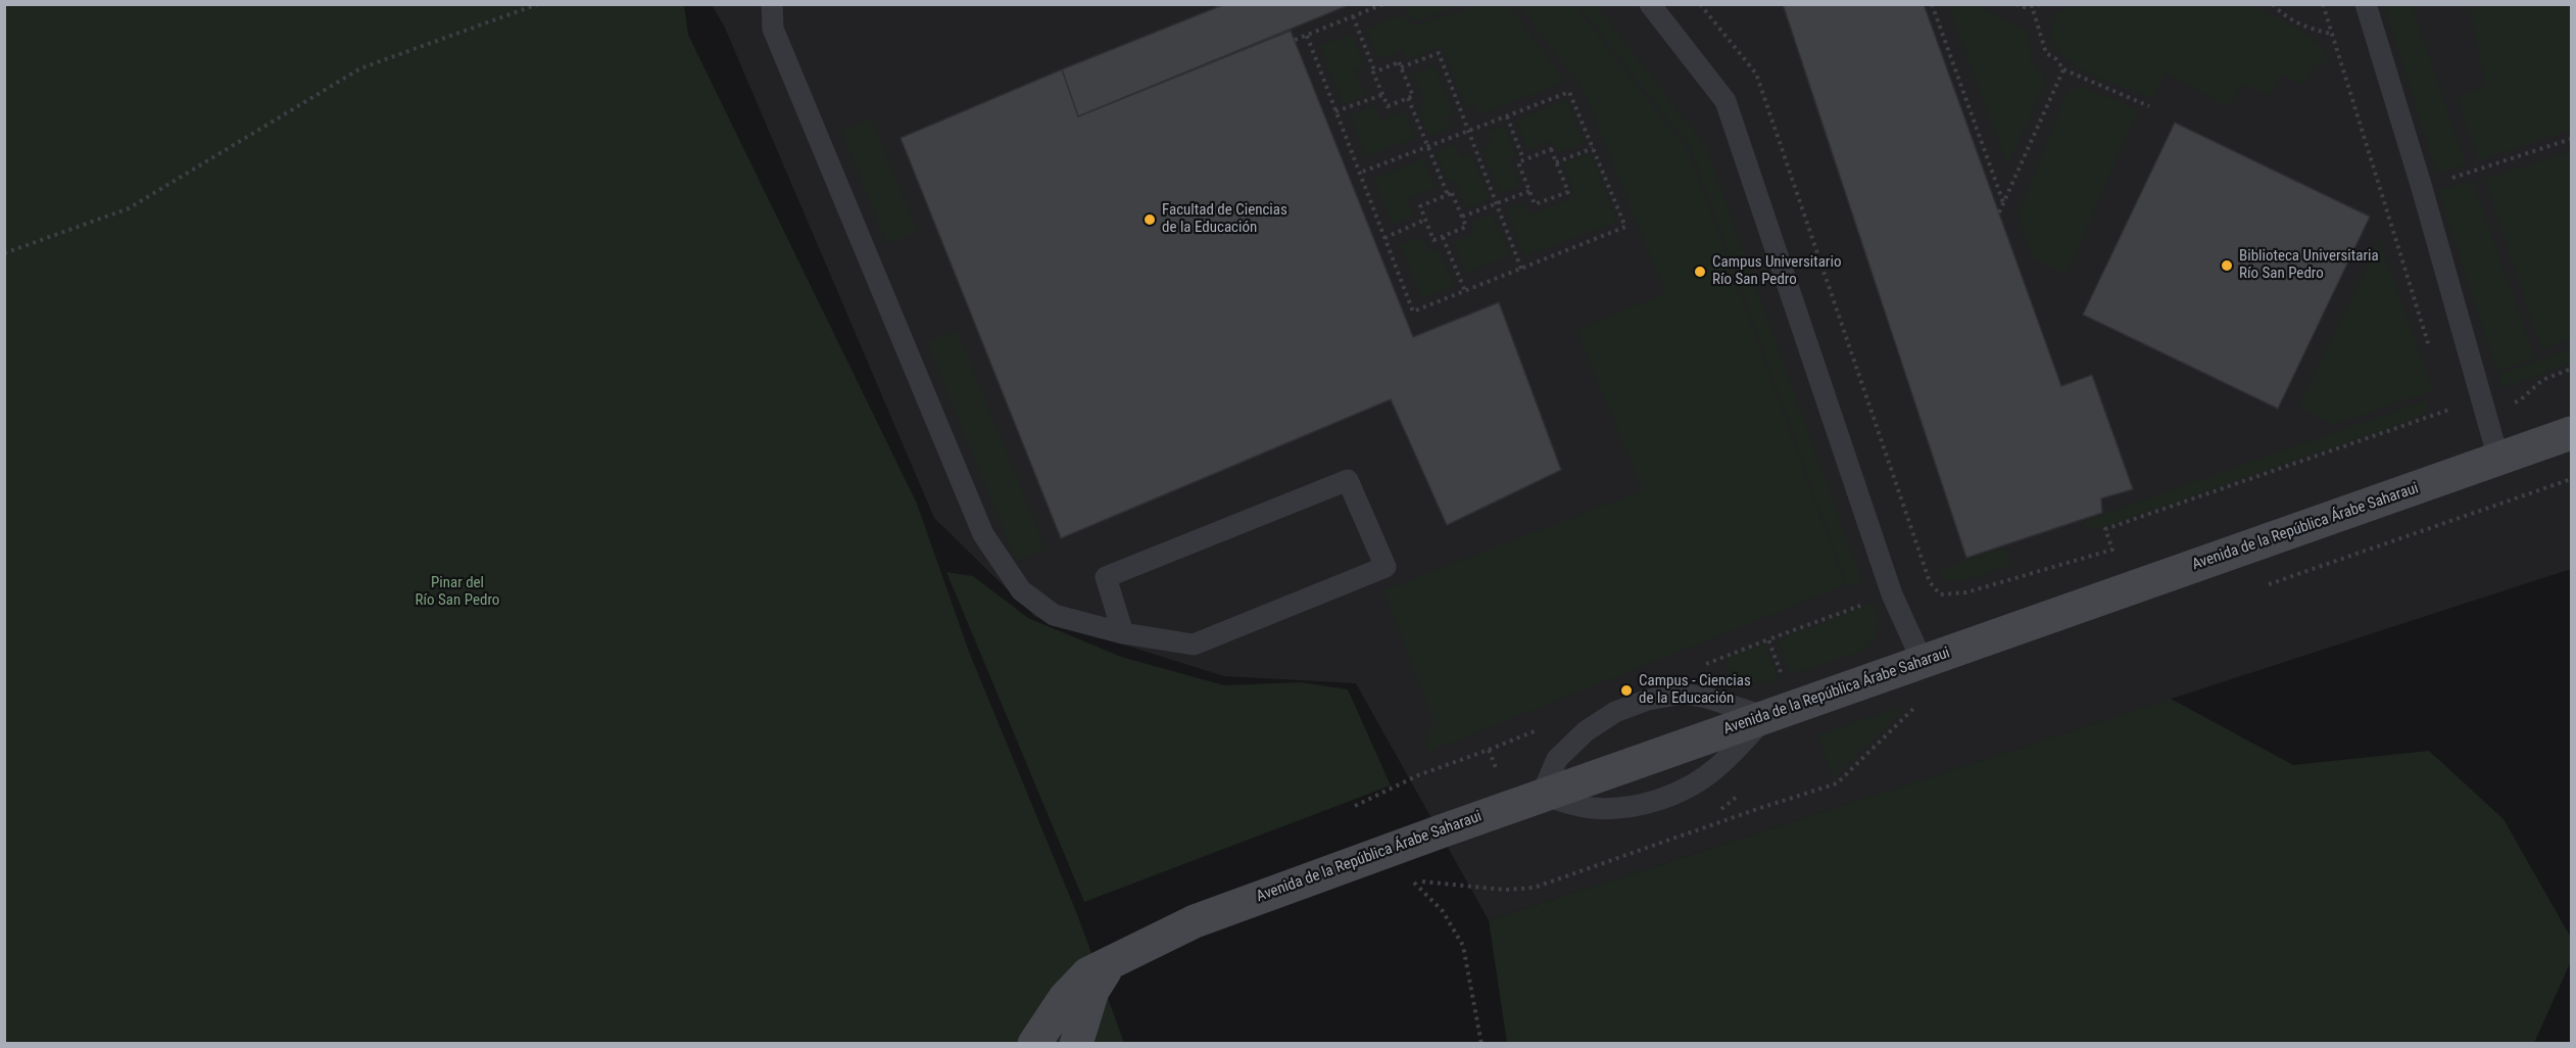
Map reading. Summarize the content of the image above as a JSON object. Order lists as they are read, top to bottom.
{
  "streets": {
    "street": ["Avenida de la República Árabe Saharaui"]
  },
  "parks": ["Pinar del Río San Pedro"],
  "places": [
    "Facultad de Ciencias de la Educación",
    "Biblioteca Universitaria Río San Pedro",
    "Campus Universitario Río San Pedro",
    "Campus - Ciencias de la Educación"
  ]
}
